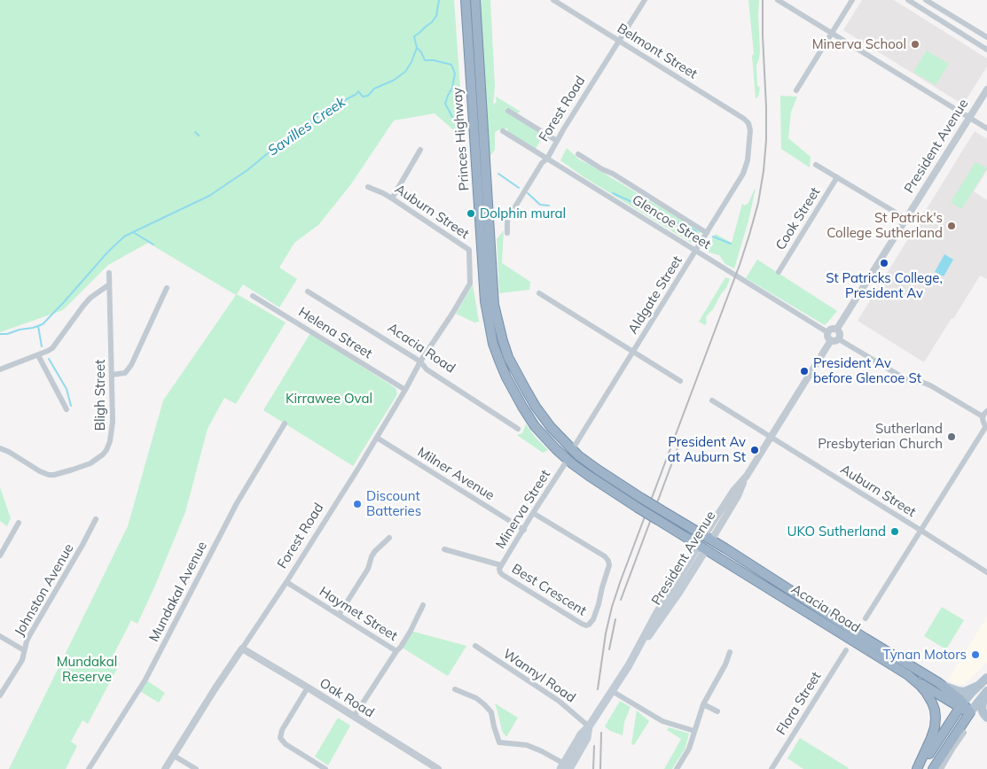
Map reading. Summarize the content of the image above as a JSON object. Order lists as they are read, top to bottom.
{
  "streets": {
    "highway": ["Princes Highway", "President Avenue", "Acacia Road"],
    "street": [
      "Belmont Street",
      "Forest Road",
      "Auburn Street",
      "Cook Street",
      "Glencoe Street",
      "Aldgate Street",
      "Helena Street",
      "Bligh Street",
      "Milner Avenue",
      "Minerva Street",
      "Johnston Avenue",
      "Best Crescent",
      "Mundakal Avenue",
      "Haymet Street",
      "Wannyl Road",
      "Oak Road",
      "Flora Street"
    ]
  },
  "crossings": [
    ["Belmont Street", "Forest Road"],
    ["Belmont Street", "Aldgate Street"],
    ["Forest Road", "Auburn Street"],
    ["Forest Road", "Glencoe Street"],
    ["Forest Road", "Helena Street"],
    ["Forest Road", "Acacia Road"],
    ["Forest Road", "Milner Avenue"],
    ["Forest Road", "Haymet Street"],
    ["Forest Road", "Oak Road"],
    ["Princes Highway", "Aldgate Street"],
    ["Princes Highway", "Acacia Road"],
    ["Princes Highway", "Minerva Street"],
    ["President Avenue", "Auburn Street"],
    ["President Avenue", "Glencoe Street"],
    ["President Avenue", "Acacia Road"],
    ["President Avenue", "Wannyl Road"],
    ["Glencoe Street", "Aldgate Street"],
    ["Milner Avenue", "Minerva Street"],
    ["Minerva Street", "Best Crescent"],
    ["Haymet Street", "Oak Road"]
  ],
  "water": ["Savilles Creek"],
  "parks": ["Kirrawee Oval", "Mundakal Reserve"],
  "places": [
    "Minerva School",
    "Dolphin mural",
    "St Patrick's College Sutherland",
    "St Patricks College, President Av",
    "President Av before Glencoe St",
    "Sutherland Presbyterian Church",
    "President Av at Auburn St",
    "Discount Batteries",
    "UKO Sutherland",
    "Tynan Motors"
  ]
}
